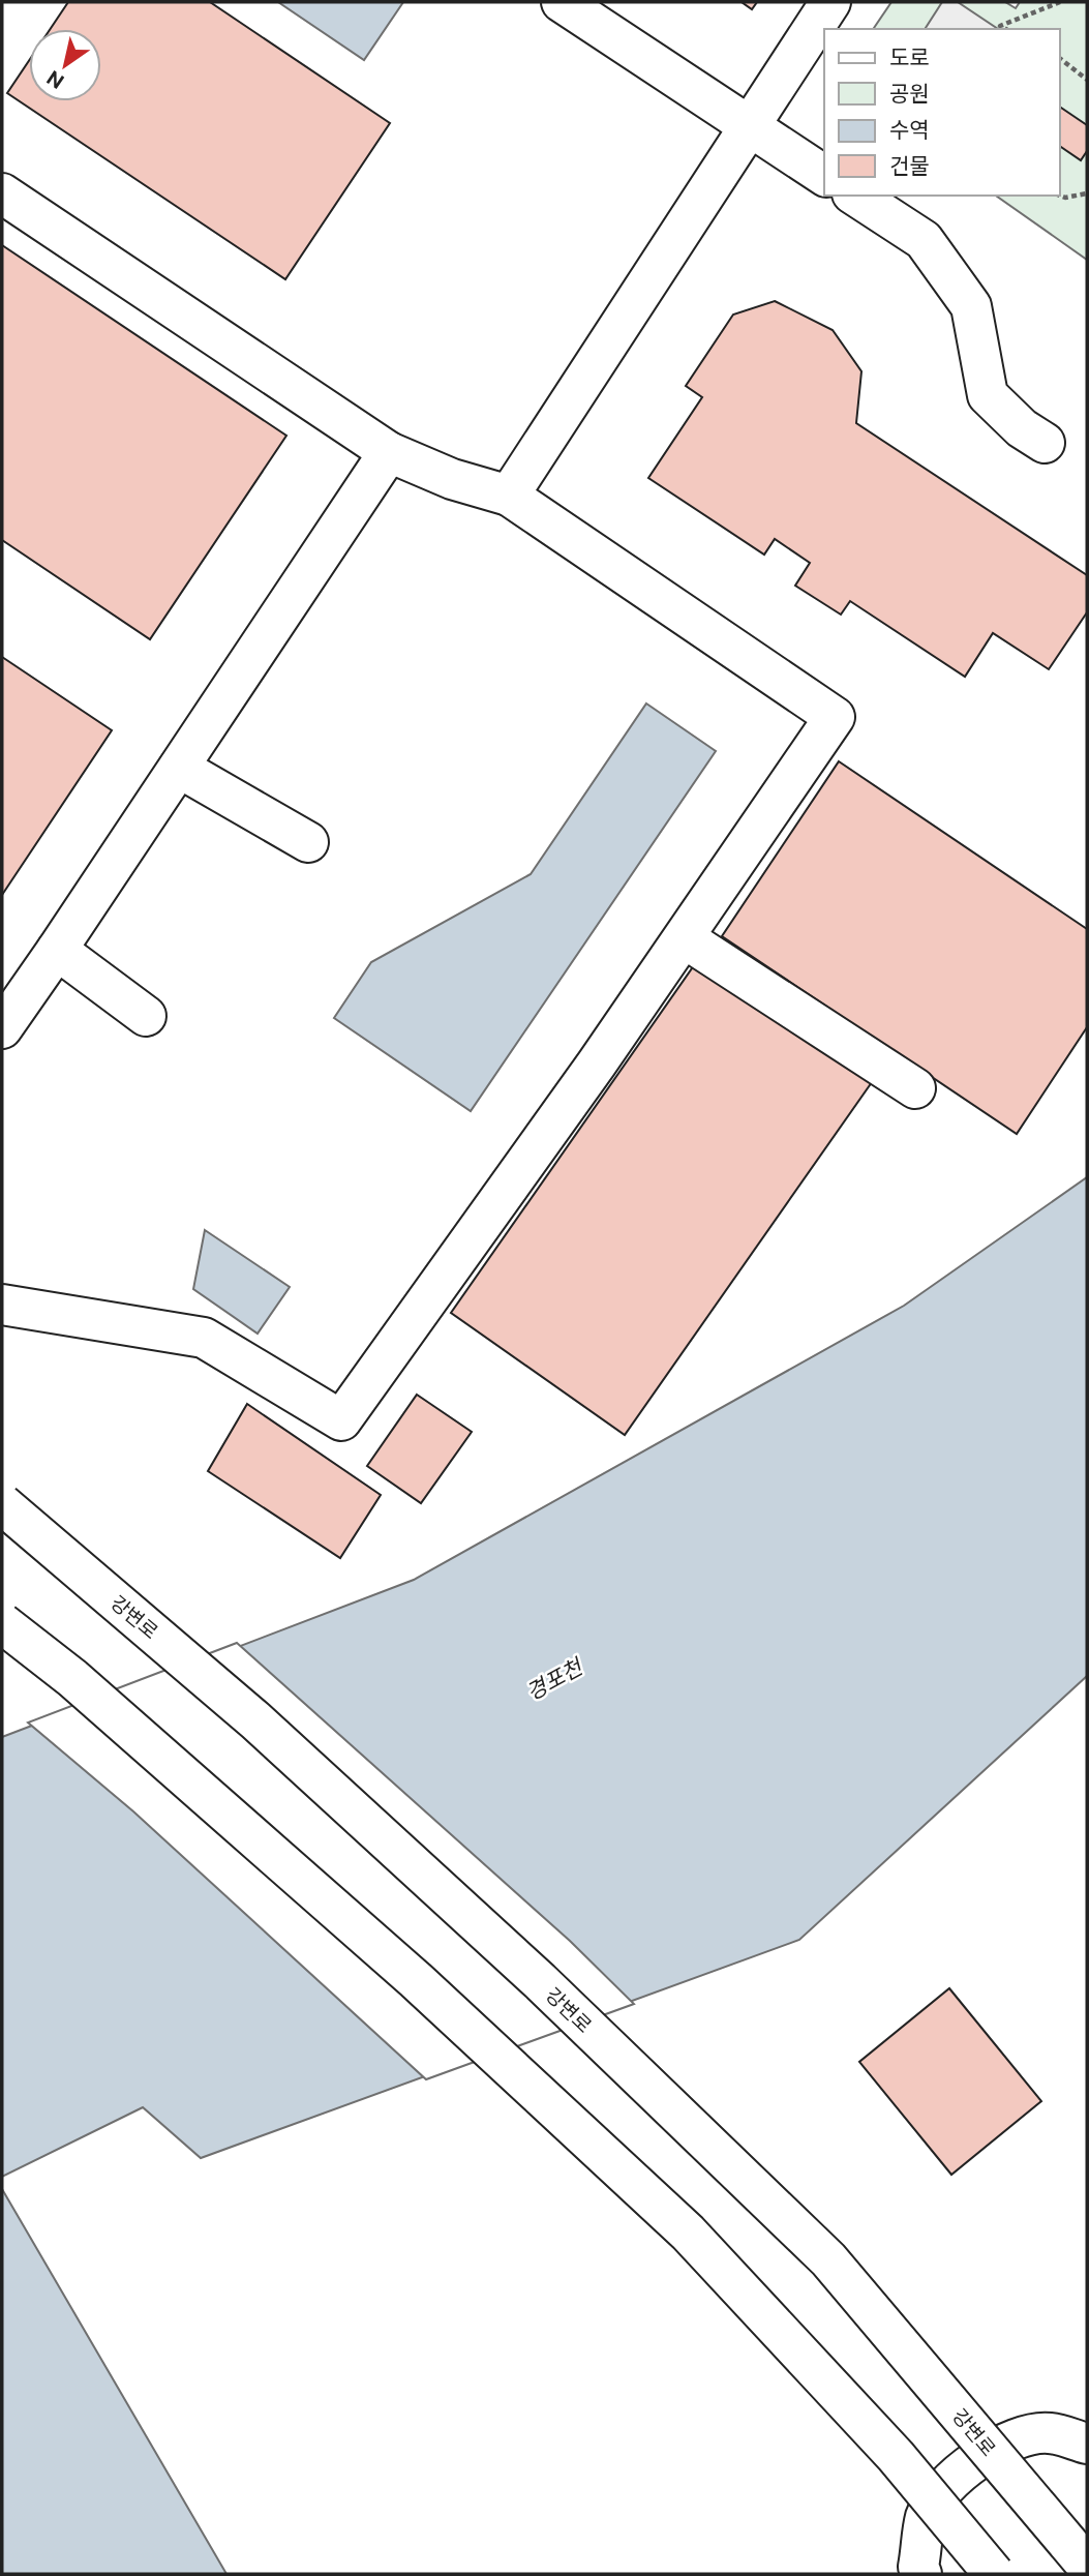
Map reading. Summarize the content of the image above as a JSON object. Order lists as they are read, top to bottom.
{
  "streets": {
    "street": ["강변로"]
  },
  "water": ["경포천"],
  "legend": [
    "도로",
    "공원",
    "수역",
    "건물"
  ],
  "north": "bottom left"
}
